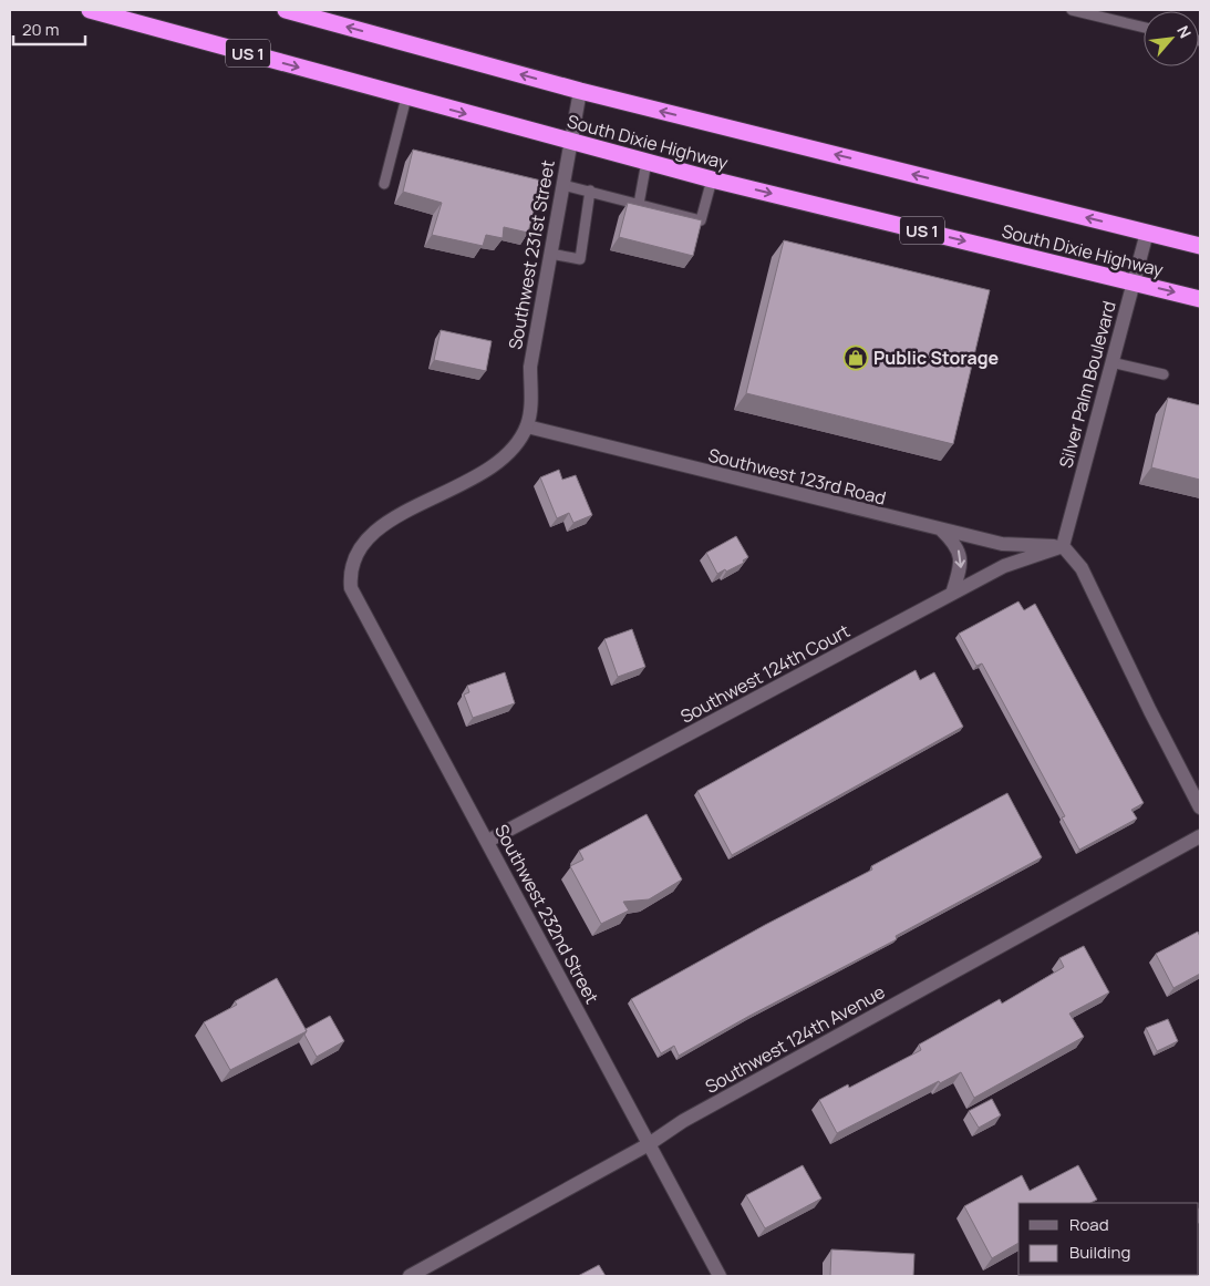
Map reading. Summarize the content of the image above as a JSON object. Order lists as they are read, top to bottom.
{
  "streets": {
    "highway": ["US 1", "South Dixie Highway"],
    "street": [
      "Southwest 231st Street",
      "Silver Palm Boulevard",
      "Southwest 123rd Road",
      "Southwest 124th Court",
      "Southwest 232nd Street",
      "Southwest 124th Avenue"
    ]
  },
  "crossings": [
    ["South Dixie Highway", "Southwest 231st Street"],
    ["South Dixie Highway", "Silver Palm Boulevard"],
    ["Southwest 231st Street", "Southwest 123rd Road"],
    ["Southwest 231st Street", "Southwest 232nd Street"],
    ["Silver Palm Boulevard", "Southwest 123rd Road"],
    ["Silver Palm Boulevard", "Southwest 124th Court"],
    ["Southwest 123rd Road", "Southwest 124th Court"],
    ["Southwest 123rd Road", "Southwest 232nd Street"],
    ["Southwest 124th Court", "Southwest 232nd Street"],
    ["Southwest 232nd Street", "Southwest 124th Avenue"]
  ],
  "places": {
    "shop": ["Public Storage"]
  },
  "legend": ["Road", "Building"],
  "scale_bar": "20 m",
  "north": "top right"
}
